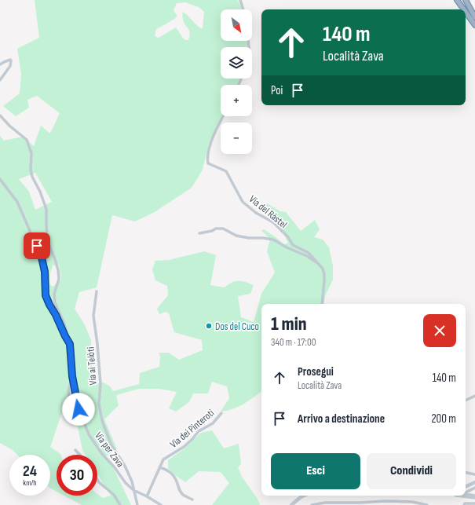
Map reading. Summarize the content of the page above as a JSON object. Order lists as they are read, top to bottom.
{
  "streets": {
    "street": [
      "Via del Ràstel",
      "Via ai Telòti",
      "Via dei Pinteroti",
      "Via per Zava"
    ]
  },
  "crossings": [
    ["Via ai Telòti", "Via per Zava"]
  ],
  "places": ["Dos del Cuco"],
  "north": "bottom right",
  "page": {
    "map_buttons": ["+", "−"],
    "turn": ["140 m", "Località Zava"],
    "then": "Poi",
    "heading": ["1 min", "340 m · 17:00"],
    "list": [
      {
        "name": "Prosegui",
        "note": "Località Zava",
        "value": "140 m"
      },
      {
        "name": "Arrivo a destinazione",
        "value": "200 m"
      }
    ],
    "buttons": ["Esci", "Condividi"],
    "speed": "24 km/h",
    "limit": "30"
  }
}
